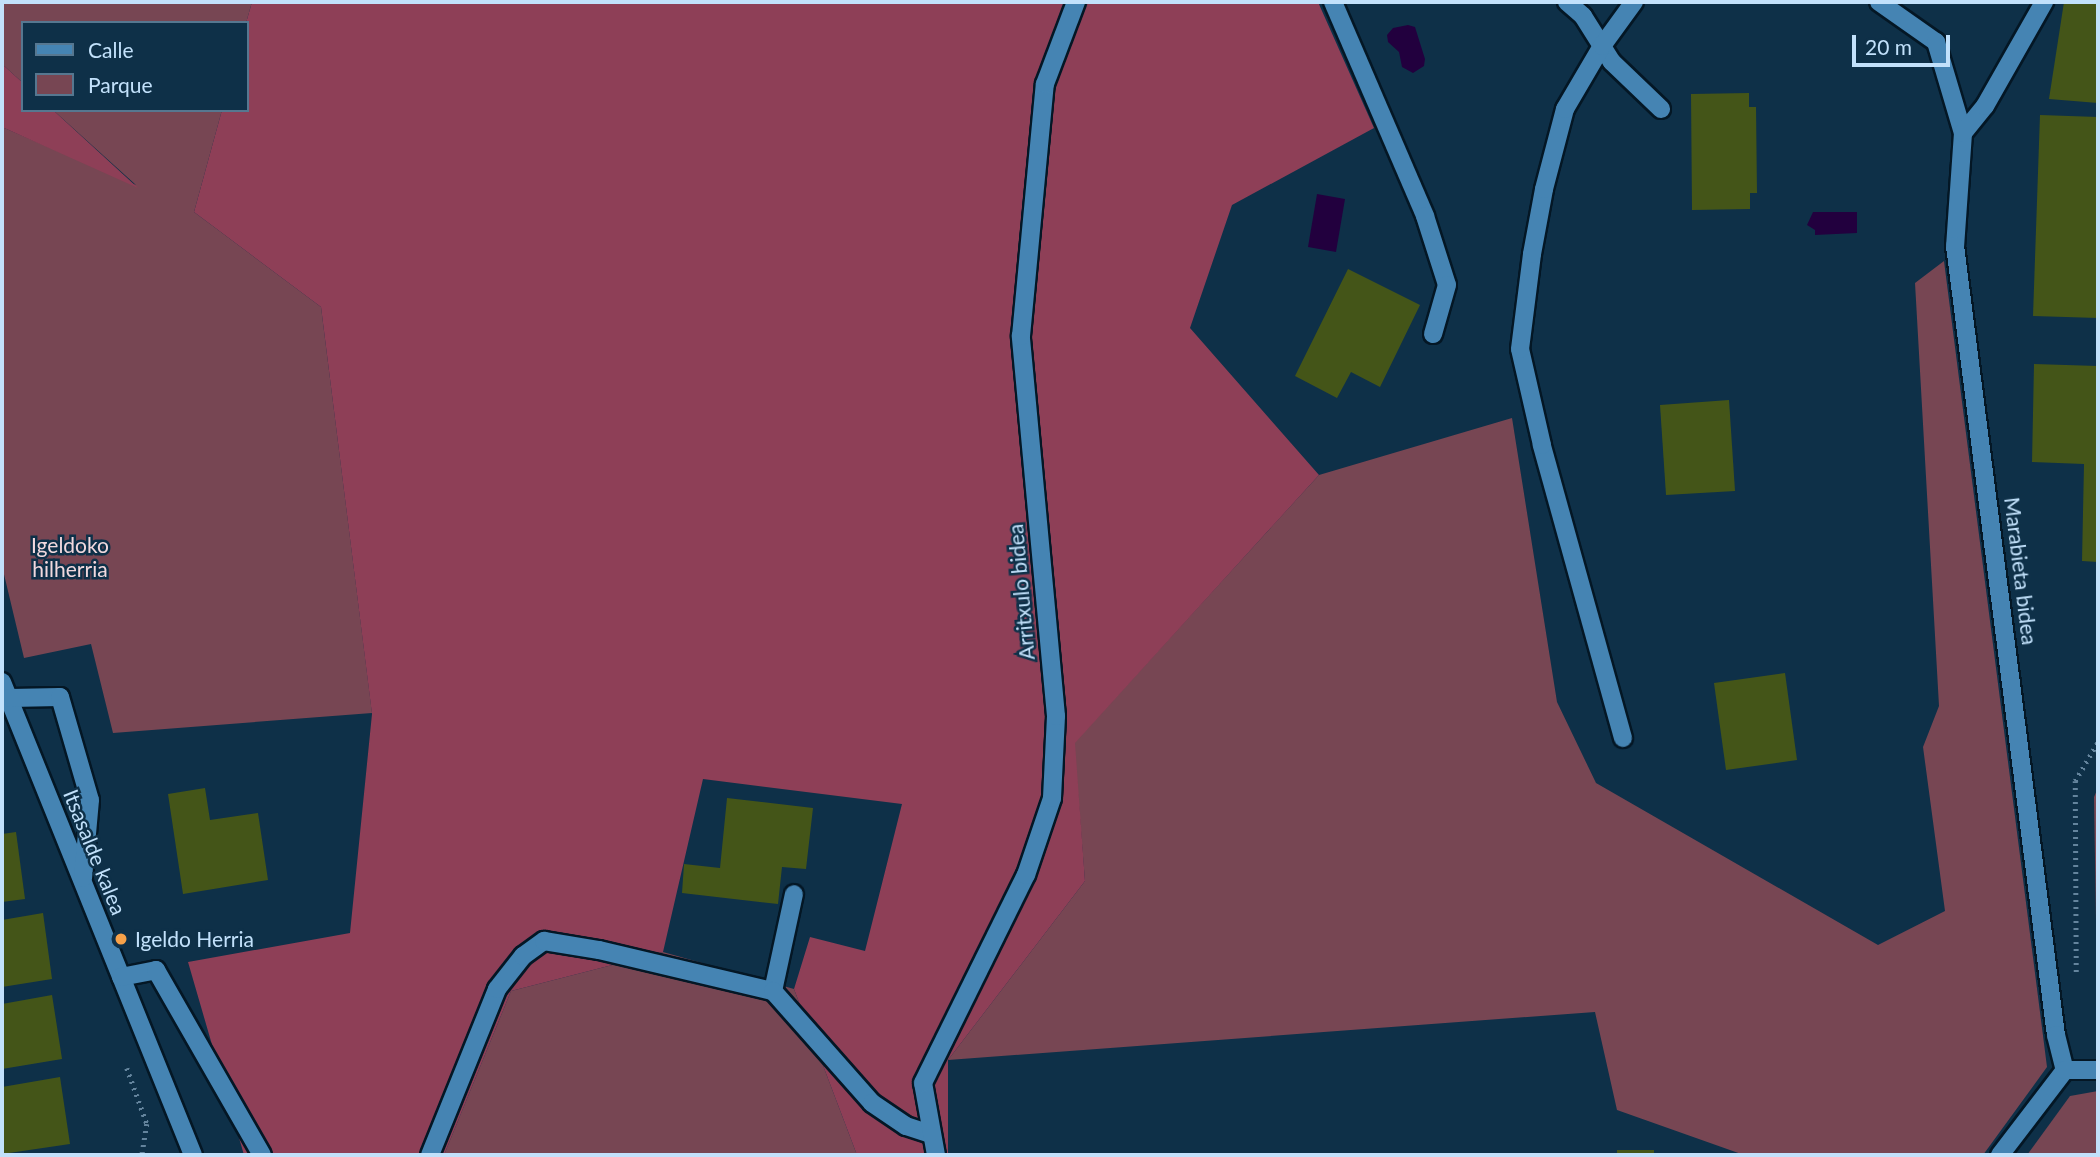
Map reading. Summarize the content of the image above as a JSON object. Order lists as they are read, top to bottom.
{
  "streets": {
    "street": ["Marabieta bidea", "Arritxulo bidea", "Itsasalde kalea"]
  },
  "parks": ["Igeldoko hilherria"],
  "places": ["Igeldo Herria"],
  "legend": ["Calle", "Parque"],
  "scale_bar": "20 m"
}
